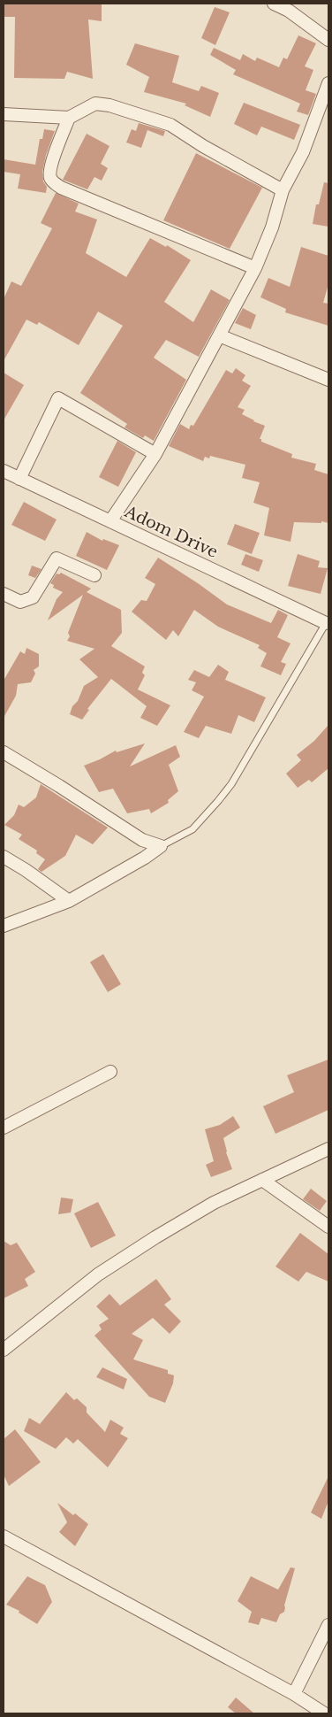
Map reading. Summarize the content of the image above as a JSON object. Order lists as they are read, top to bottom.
{
  "streets": {
    "street": ["Adom Drive"]
  }
}
